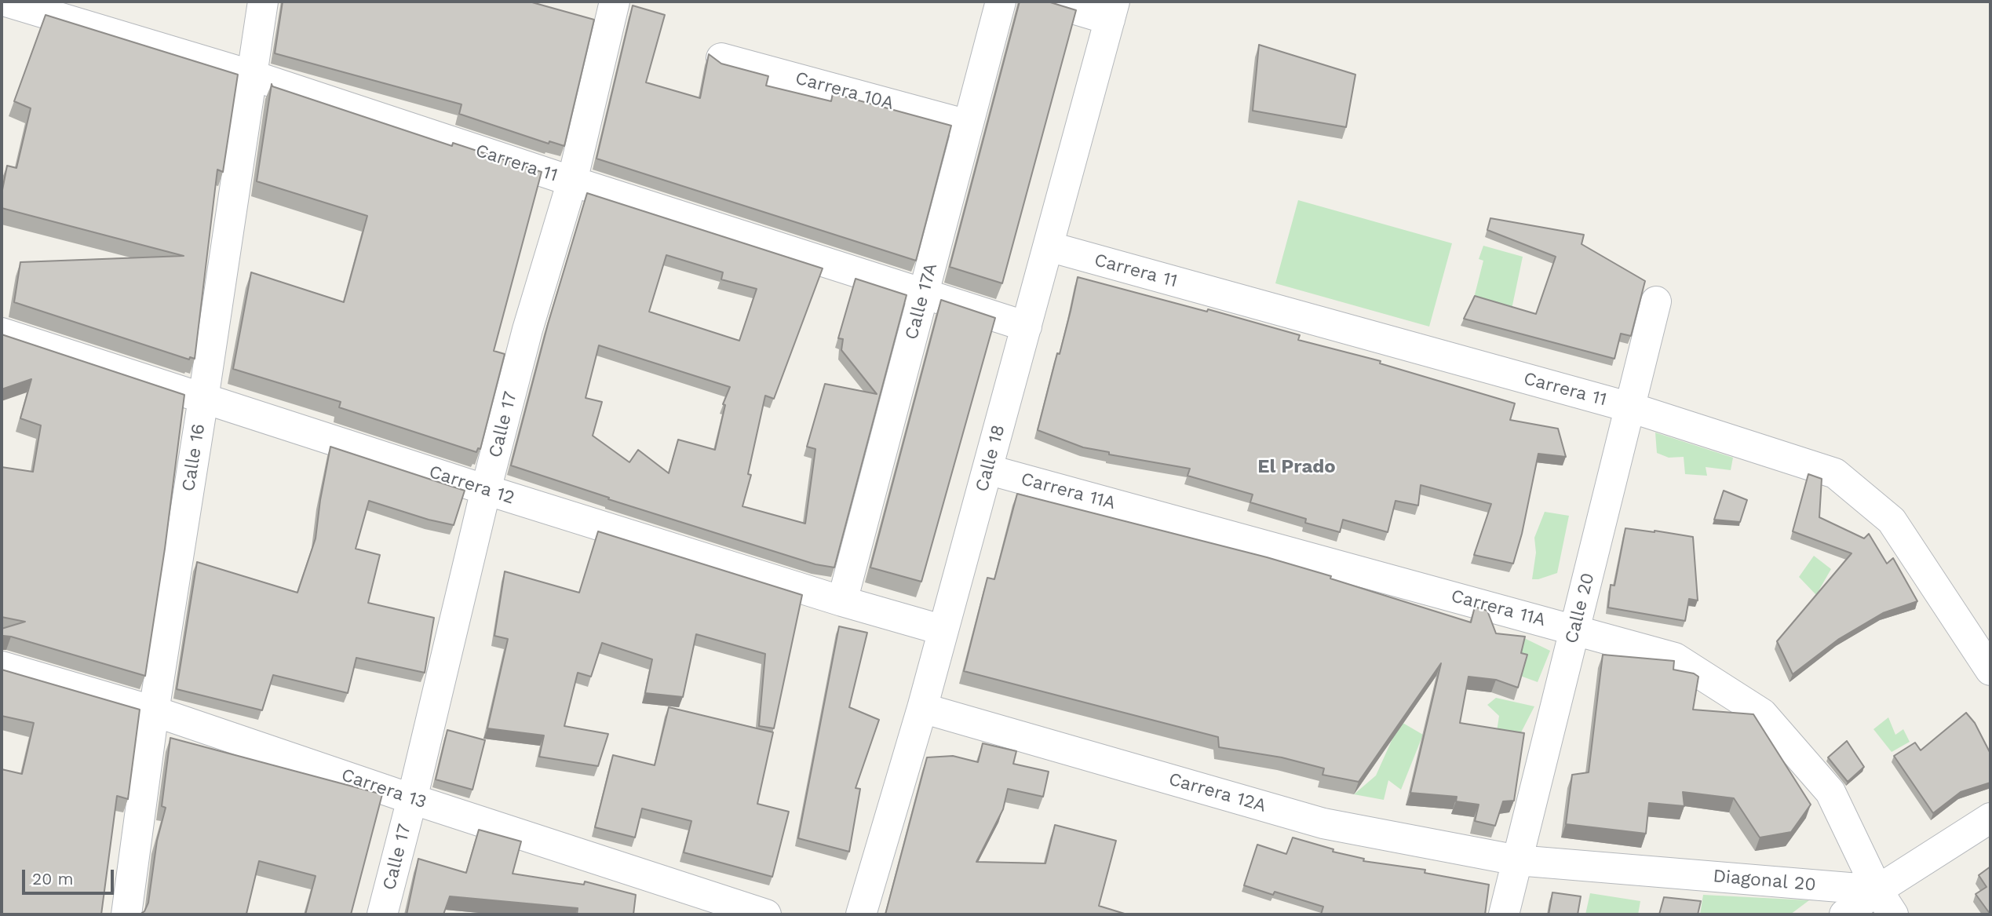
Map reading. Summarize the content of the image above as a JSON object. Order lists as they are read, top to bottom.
{
  "streets": {
    "street": [
      "Carrera 10A",
      "Carrera 11",
      "Calle 17A",
      "Calle 17",
      "Calle 16",
      "Calle 18",
      "Carrera 12",
      "Carrera 11A",
      "Calle 20",
      "Carrera 13",
      "Carrera 12A",
      "Diagonal 20"
    ]
  },
  "crossings": [
    ["Carrera 10A", "Calle 17A"],
    ["Carrera 11", "Calle 17A"],
    ["Carrera 11", "Calle 17"],
    ["Carrera 11", "Calle 16"],
    ["Carrera 11", "Calle 18"],
    ["Carrera 11", "Calle 20"],
    ["Calle 17A", "Carrera 12"],
    ["Calle 17", "Carrera 12"],
    ["Calle 17", "Carrera 13"],
    ["Calle 16", "Carrera 12"],
    ["Calle 16", "Carrera 13"],
    ["Calle 18", "Carrera 12"],
    ["Calle 18", "Carrera 11A"],
    ["Calle 18", "Carrera 12A"],
    ["Carrera 11A", "Calle 20"],
    ["Carrera 11A", "Diagonal 20"],
    ["Calle 20", "Carrera 12A"],
    ["Calle 20", "Diagonal 20"],
    ["Carrera 12A", "Diagonal 20"]
  ],
  "districts": ["El Prado"],
  "scale_bar": "20 m"
}
